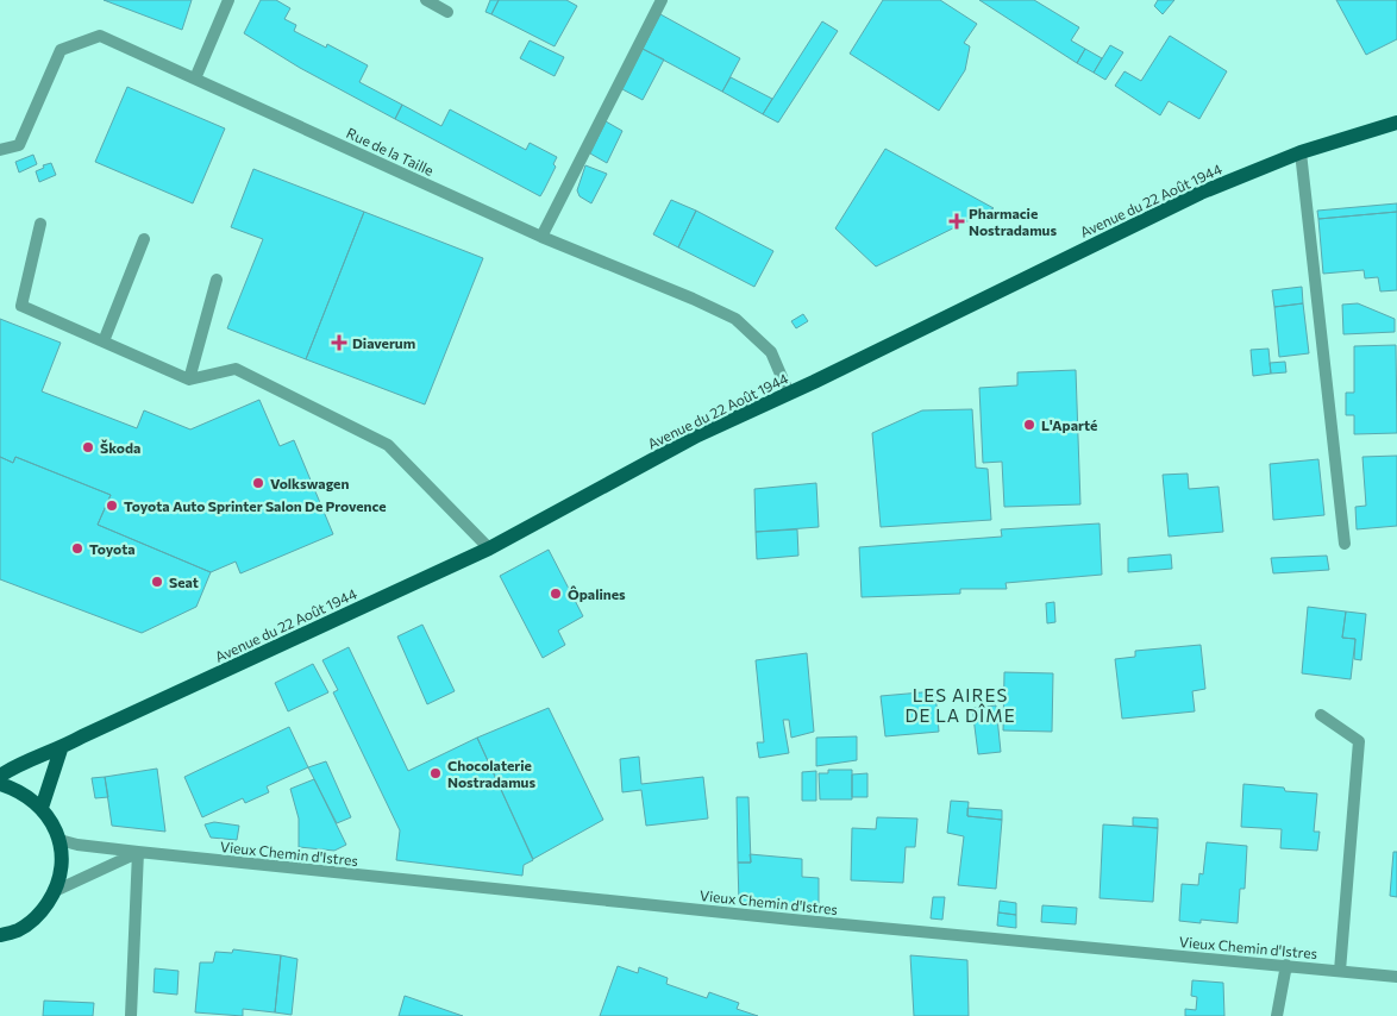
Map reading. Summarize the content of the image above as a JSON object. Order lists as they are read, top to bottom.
{
  "streets": {
    "main road": ["Avenue du 22 Août 1944"],
    "street": ["Rue de la Taille", "Vieux Chemin d'Istres"]
  },
  "crossings": [
    ["Rue de la Taille", "Avenue du 22 Août 1944"]
  ],
  "districts": ["LES AIRES DE LA DÎME"],
  "places": {
    "health": ["Pharmacie Nostradamus", "Diaverum"],
    "other": [
      "L'Aparté",
      "Škoda",
      "Volkswagen",
      "Toyota Auto Sprinter Salon De Provence",
      "Toyota",
      "Seat",
      "Ôpalines",
      "Chocolaterie Nostradamus"
    ]
  }
}
